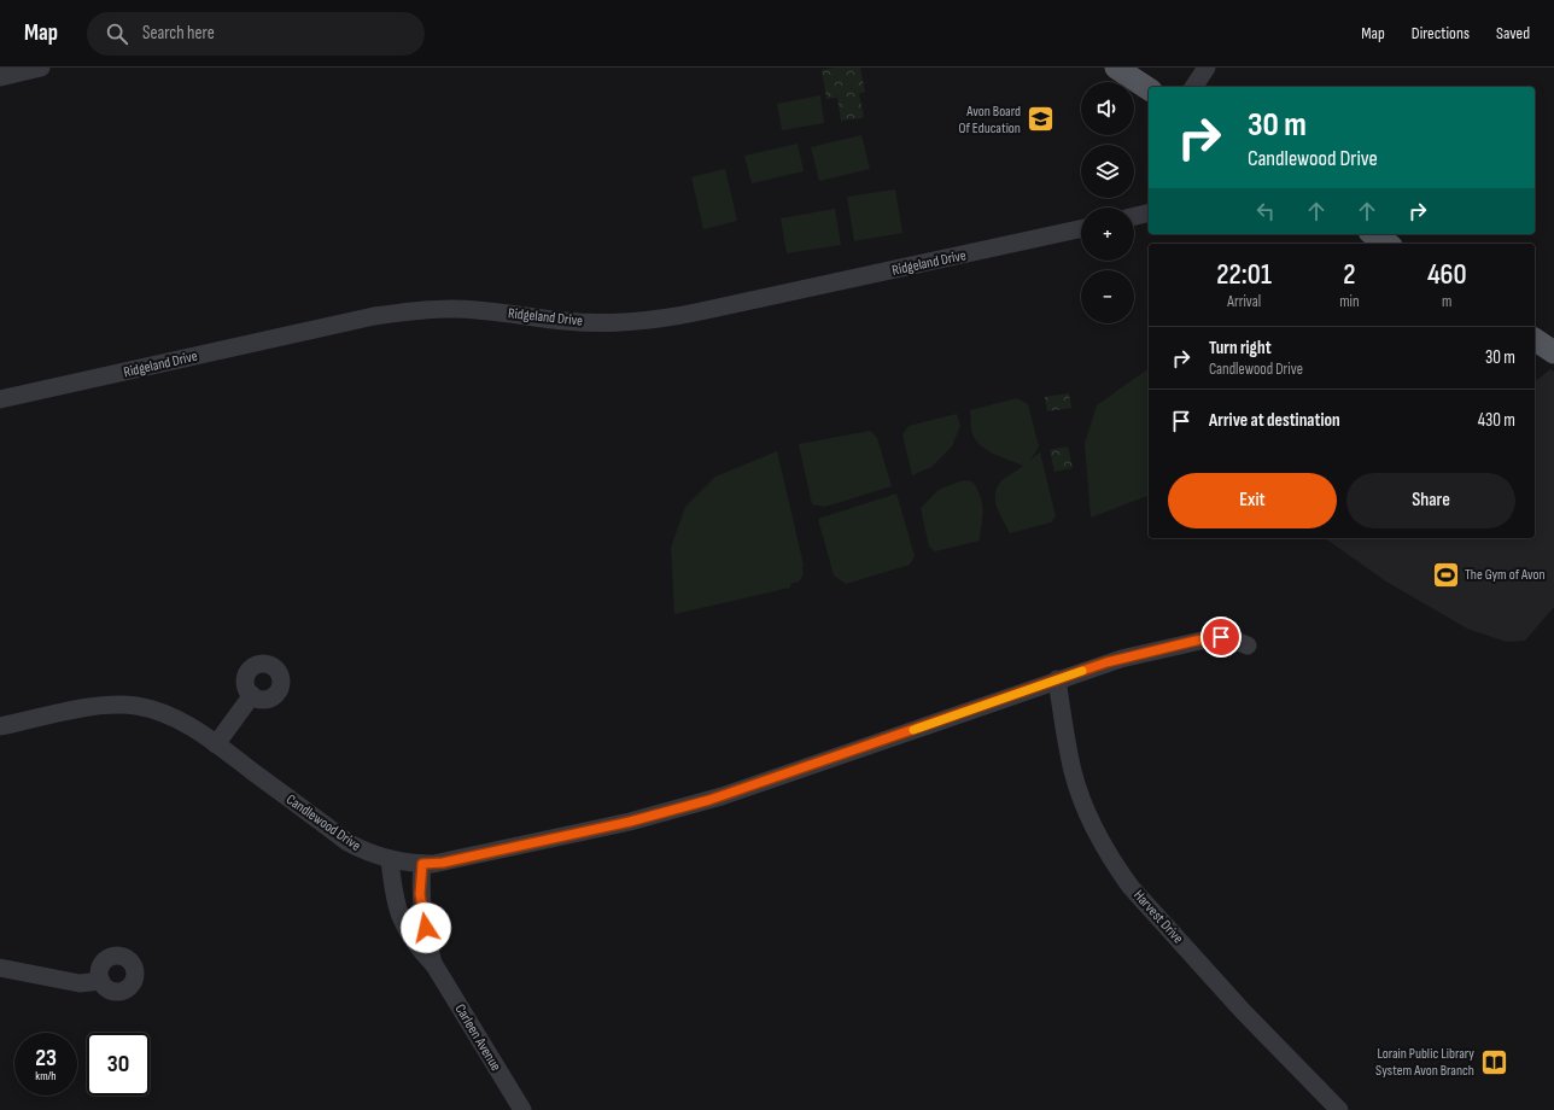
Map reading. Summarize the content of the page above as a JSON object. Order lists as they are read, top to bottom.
{
  "streets": {
    "street": [
      "Ridgeland Drive",
      "Candlewood Drive",
      "Harvest Drive",
      "Carleen Avenue"
    ]
  },
  "crossings": [
    ["Candlewood Drive", "Harvest Drive"],
    ["Candlewood Drive", "Carleen Avenue"]
  ],
  "places": {
    "school or university": ["Avon Board Of Education"],
    "sports": ["The Gym of Avon"],
    "library": ["Lorain Public Library System Avon Branch"]
  },
  "page": {
    "header": "Map",
    "search": "Search here",
    "nav": ["Map", "Directions", "Saved"],
    "map_buttons": ["+", "−"],
    "turn": ["30 m", "Candlewood Drive"],
    "eta": [
      "22:01",
      "Arrival",
      "2",
      "min",
      "460",
      "m"
    ],
    "list": [
      {
        "name": "Turn right",
        "note": "Candlewood Drive",
        "value": "30 m"
      },
      {
        "name": "Arrive at destination",
        "value": "430 m"
      }
    ],
    "buttons": ["Exit", "Share"],
    "speed": "23 km/h",
    "limit": "30"
  }
}
